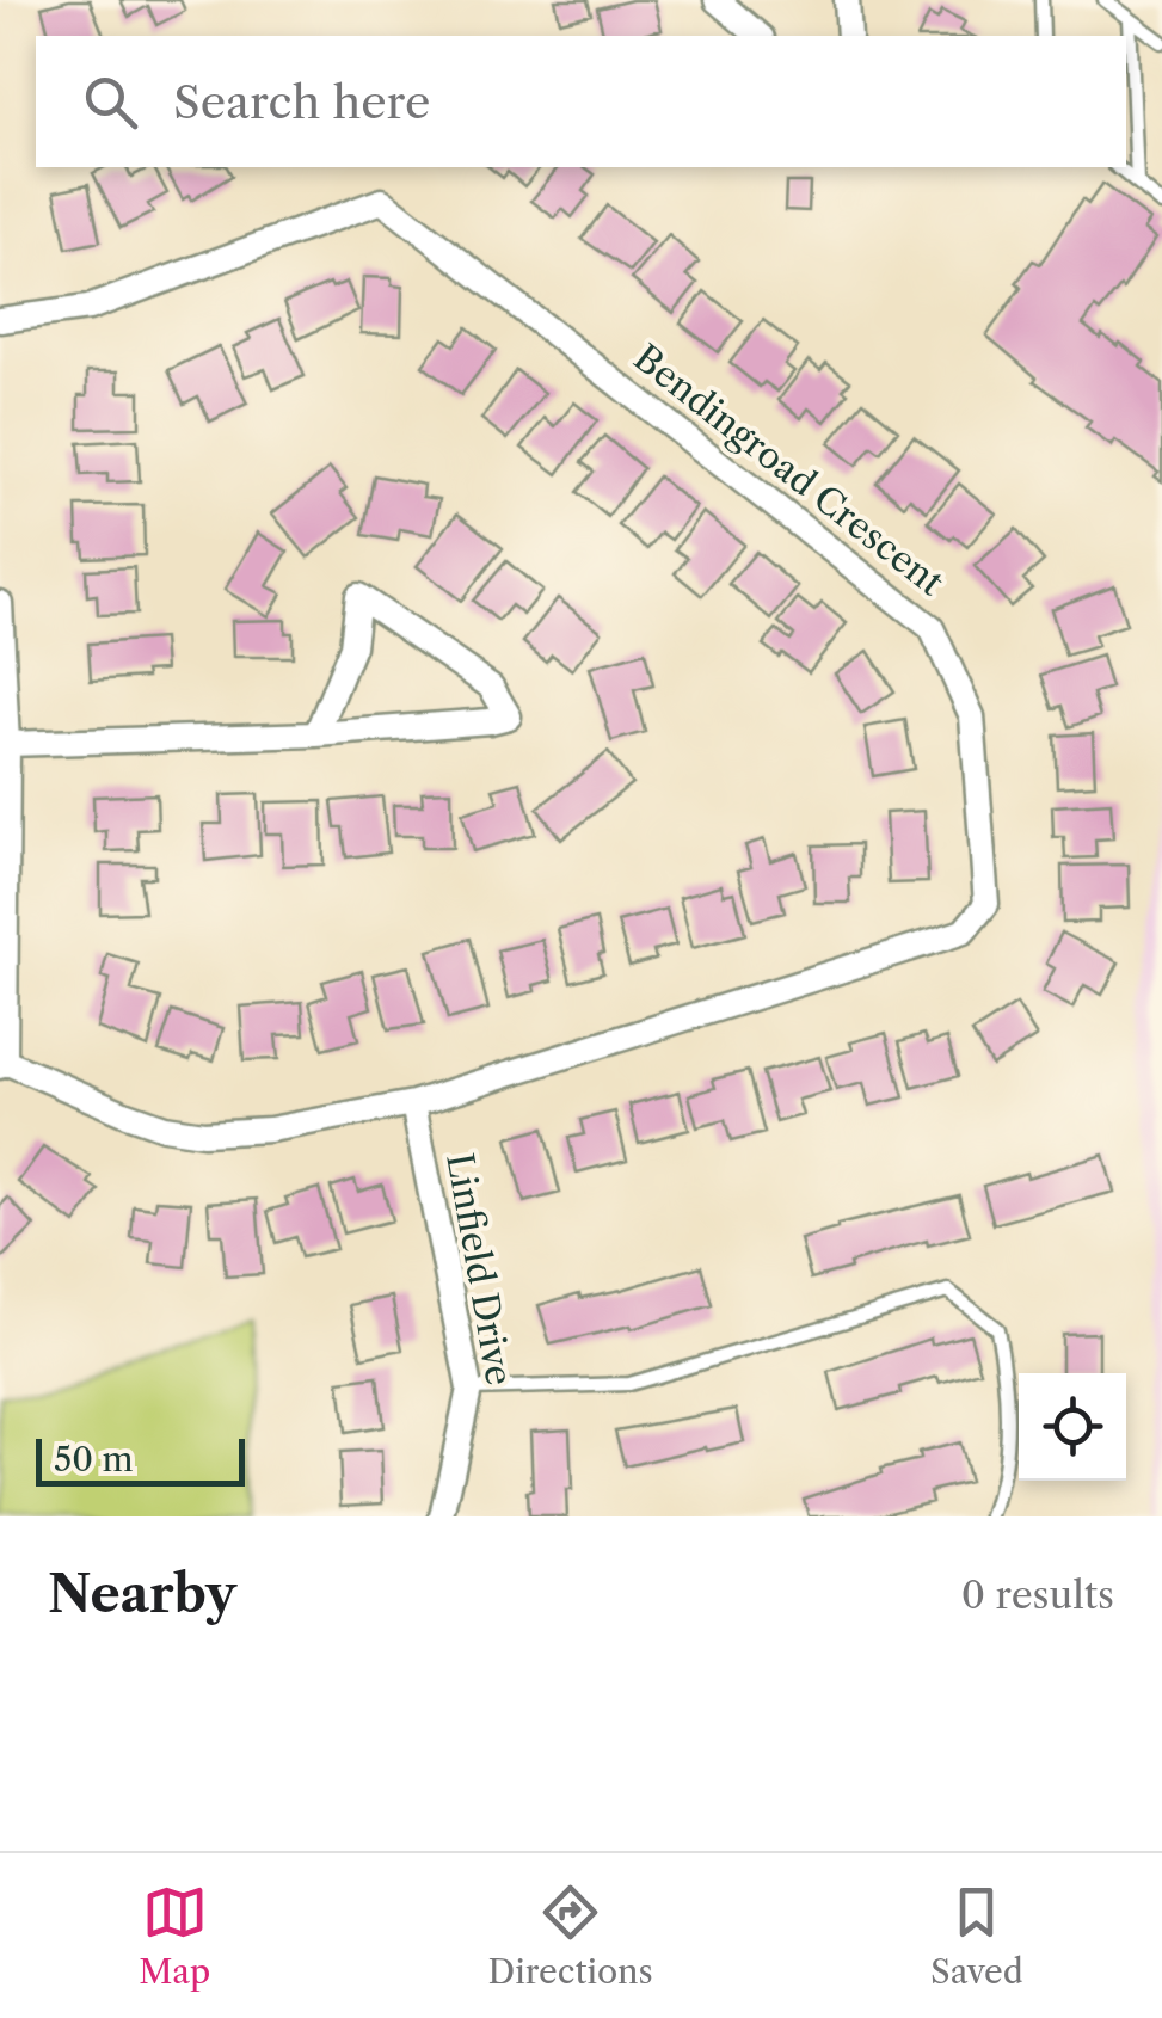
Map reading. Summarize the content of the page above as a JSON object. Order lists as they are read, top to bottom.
{
  "streets": {
    "street": ["Bendingroad Crescent", "Linfield Drive"]
  },
  "crossings": [
    ["Bendingroad Crescent", "Linfield Drive"]
  ],
  "scale_bar": "50 m",
  "page": {
    "search": "Search here",
    "scale": "50 m",
    "heading": ["Nearby", "0 results"],
    "nav": ["Map", "Directions", "Saved"]
  }
}
